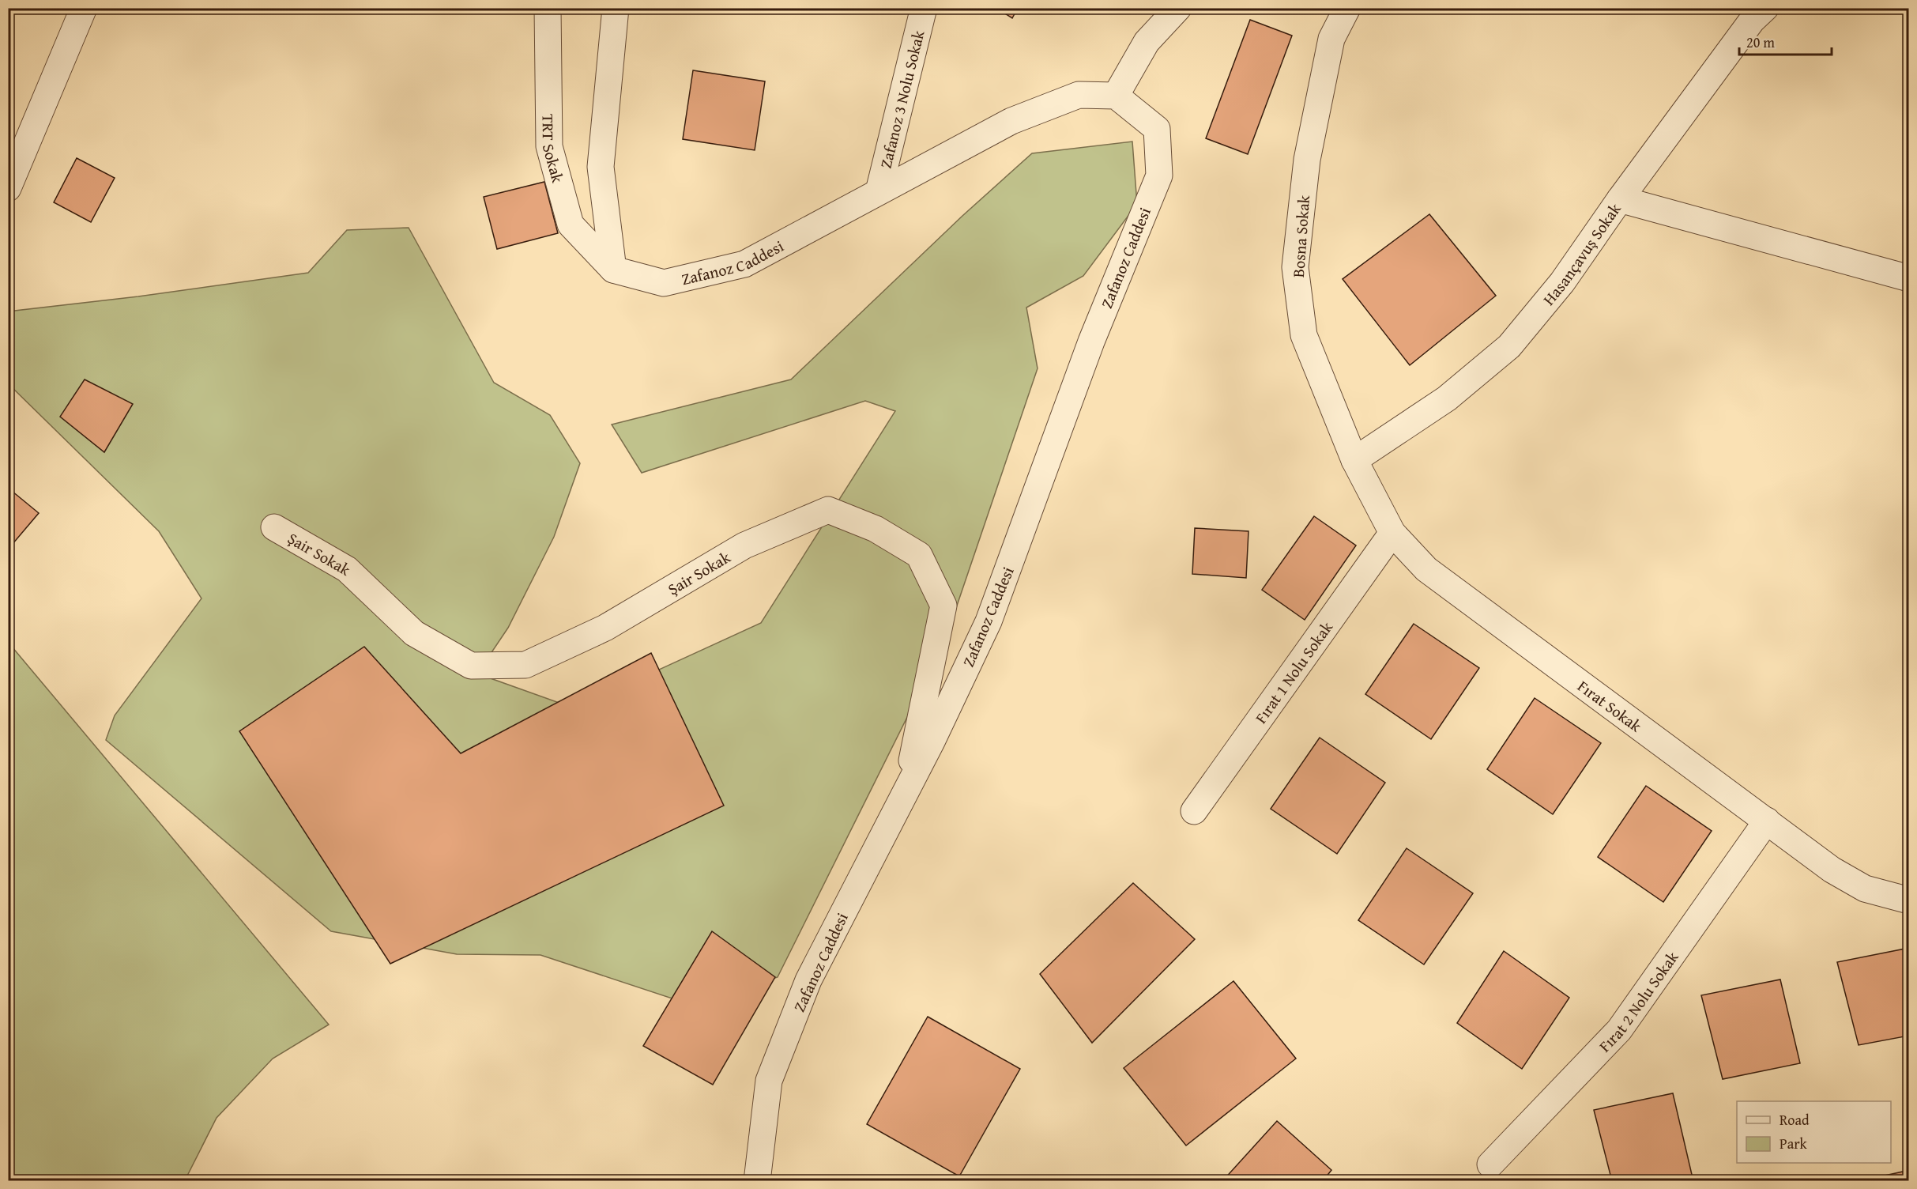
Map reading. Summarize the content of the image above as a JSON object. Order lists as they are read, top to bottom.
{
  "streets": {
    "street": [
      "Zafanoz 3 Nolu Sokak",
      "TRT Sokak",
      "Bosna Sokak",
      "Hasançavuş Sokak",
      "Zafanoz Caddesi",
      "Şair Sokak",
      "Fırat 1 Nolu Sokak",
      "Fırat Sokak",
      "Fırat 2 Nolu Sokak"
    ]
  },
  "crossings": [
    ["Zafanoz 3 Nolu Sokak", "Zafanoz Caddesi"],
    ["TRT Sokak", "Zafanoz Caddesi"],
    ["Bosna Sokak", "Hasançavuş Sokak"],
    ["Bosna Sokak", "Fırat Sokak"],
    ["Hasançavuş Sokak", "Fırat Sokak"],
    ["Zafanoz Caddesi", "Şair Sokak"],
    ["Fırat 1 Nolu Sokak", "Fırat Sokak"],
    ["Fırat Sokak", "Fırat 2 Nolu Sokak"]
  ],
  "legend": ["Road", "Park"],
  "scale_bar": "20 m"
}
